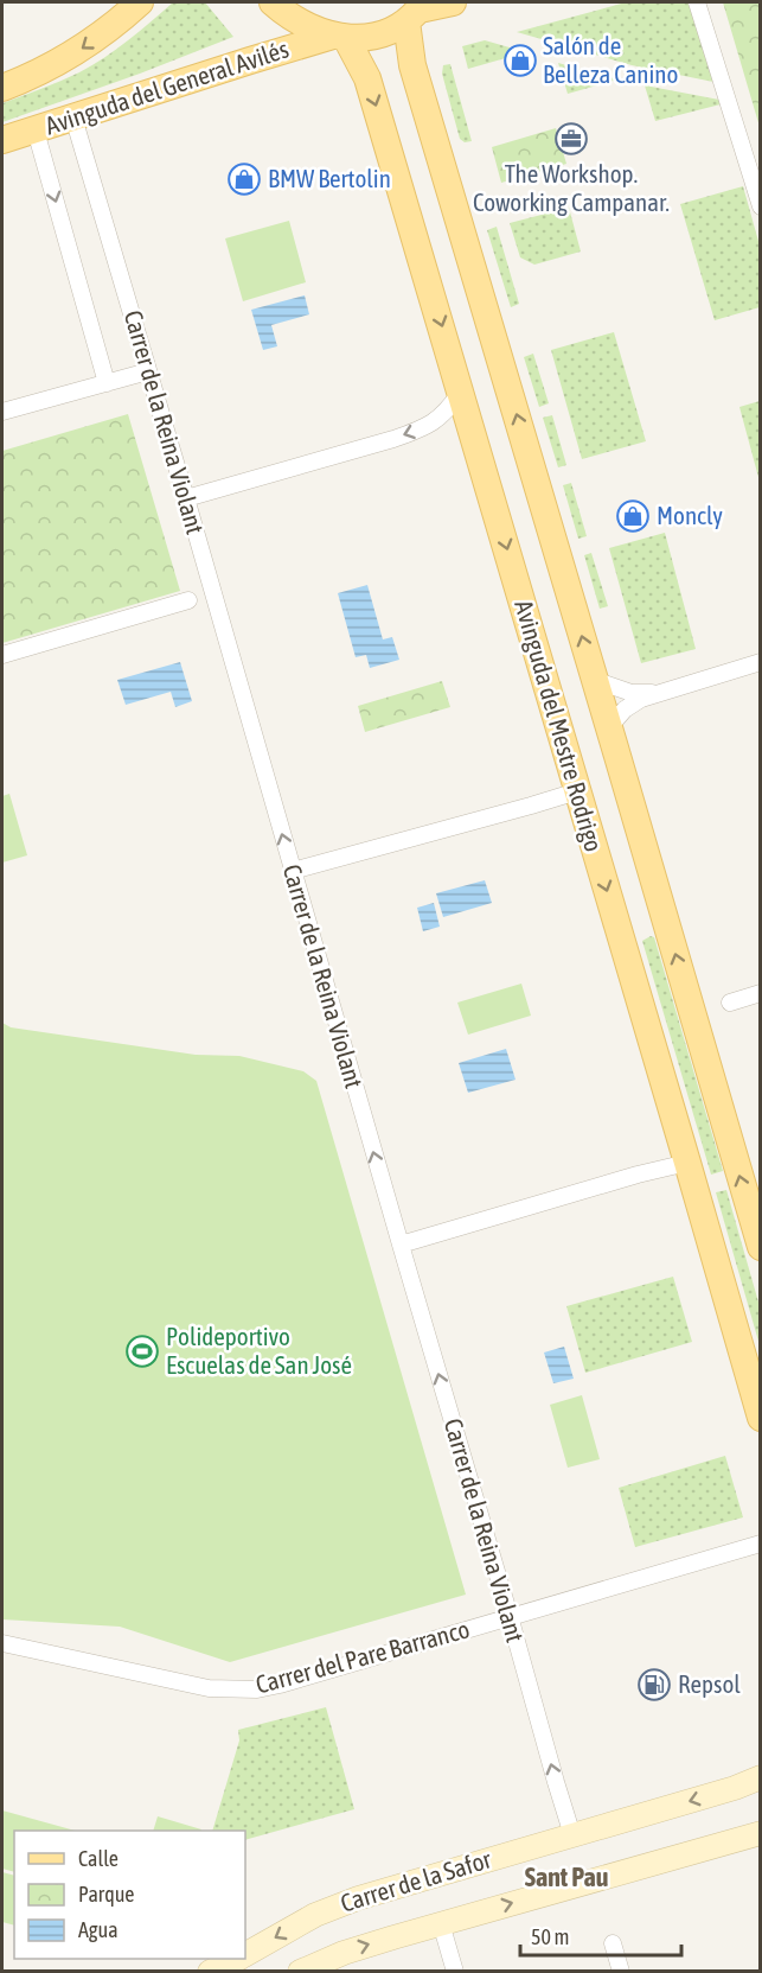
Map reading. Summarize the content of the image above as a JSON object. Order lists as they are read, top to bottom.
{
  "streets": {
    "main road": ["Avinguda del General Avilés", "Avinguda del Mestre Rodrigo", "Carrer de la Safor"],
    "street": ["Carrer de la Reina Violant", "Carrer del Pare Barranco"]
  },
  "crossings": [
    ["Avinguda del General Avilés", "Carrer de la Reina Violant"],
    ["Avinguda del General Avilés", "Avinguda del Mestre Rodrigo"],
    ["Carrer de la Reina Violant", "Carrer del Pare Barranco"],
    ["Carrer de la Reina Violant", "Carrer de la Safor"]
  ],
  "districts": ["Sant Pau"],
  "places": {
    "shop": ["Salón de Belleza Canino", "BMW Bertolin", "Moncly"],
    "office": ["The Workshop. Coworking Campanar."],
    "sports": ["Polideportivo Escuelas de San José"],
    "fuel station": ["Repsol"]
  },
  "legend": ["Calle", "Parque", "Agua"],
  "scale_bar": "50 m"
}
